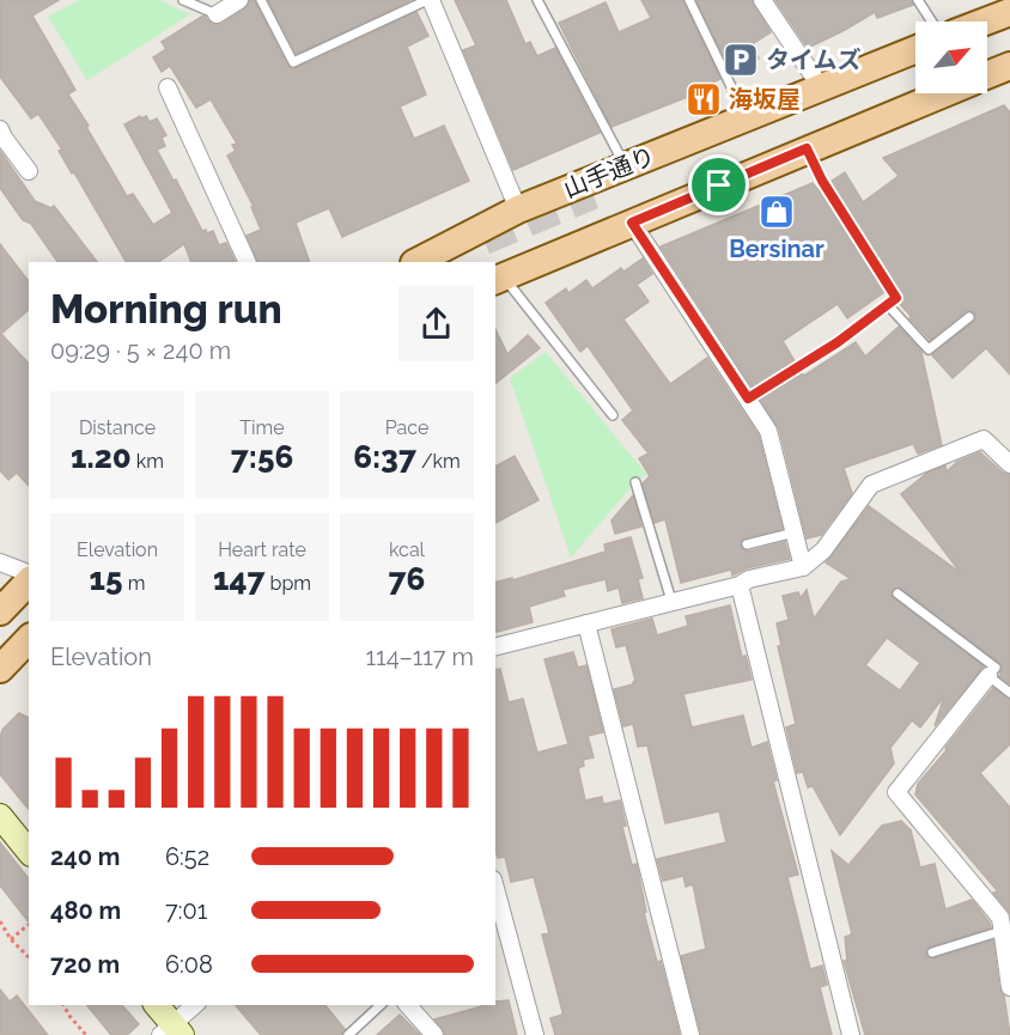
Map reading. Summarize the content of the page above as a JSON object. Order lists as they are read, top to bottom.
{
  "streets": {
    "main road": ["山手通り"]
  },
  "places": {
    "parking": ["タイムズ"],
    "restaurant": ["海坂屋"],
    "shop": ["Bersinar"]
  },
  "north": "top right",
  "page": {
    "heading": ["Morning run", "09:29 · 5 × 240 m"],
    "stats": [
      ["Distance", "1.20 km"],
      ["Time", "7:56"],
      ["Pace", "6:37 /km"],
      ["Elevation", "15 m"],
      ["Heart rate", "147 bpm"],
      ["kcal", "76"]
    ],
    "chart": ["Elevation", "114–117 m"],
    "list": [
      {
        "name": "240 m",
        "note": "6:52"
      },
      {
        "name": "480 m",
        "note": "7:01"
      },
      {
        "name": "720 m",
        "note": "6:08"
      }
    ]
  }
}
